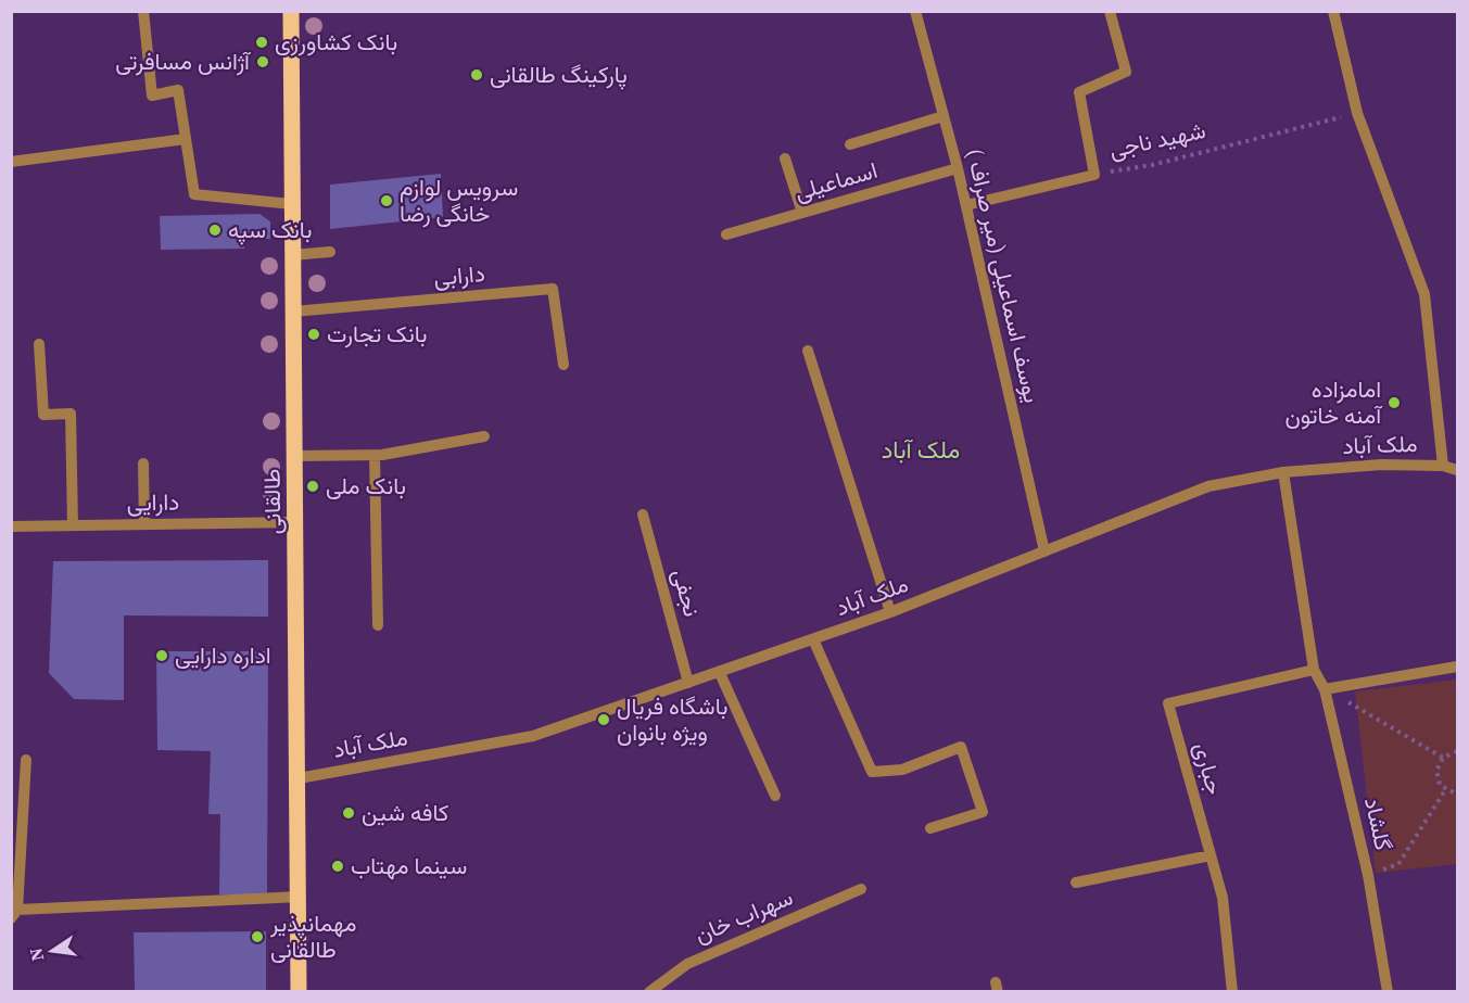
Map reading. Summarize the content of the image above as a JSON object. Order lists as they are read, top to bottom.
{
  "streets": {
    "main road": ["طالقانی"],
    "street": [
      "شهید ناجی",
      "اسماعیلی",
      "دارابی",
      "یوسف اسماعیلی (میر صراف )",
      "ملک آباد",
      "دارایی",
      "نجفی",
      "جباری",
      "گلشاد",
      "سهراب خان"
    ]
  },
  "crossings": [
    ["شهید ناجی", "یوسف اسماعیلی (میر صراف )"],
    ["اسماعیلی", "یوسف اسماعیلی (میر صراف )"],
    ["دارابی", "طالقانی"],
    ["یوسف اسماعیلی (میر صراف )", "ملک آباد"],
    ["ملک آباد", "طالقانی"],
    ["ملک آباد", "نجفی"],
    ["طالقانی", "دارایی"],
    ["جباری", "گلشاد"]
  ],
  "districts": ["ملک آباد"],
  "places": [
    "بانک کشاورزی",
    "آژانس مسافرتی",
    "پارکینگ طالقانی",
    "سرویس لوازم خانگی رضا",
    "بانک سپه",
    "بانک تجارت",
    "امامزاده آمنه خاتون",
    "بانک ملی",
    "اداره دارایی",
    "باشگاه فریال ویژه بانوان",
    "کافه شین",
    "سینما مهتاب",
    "مهمانپذیر طالقانی"
  ],
  "north": "left"
}
